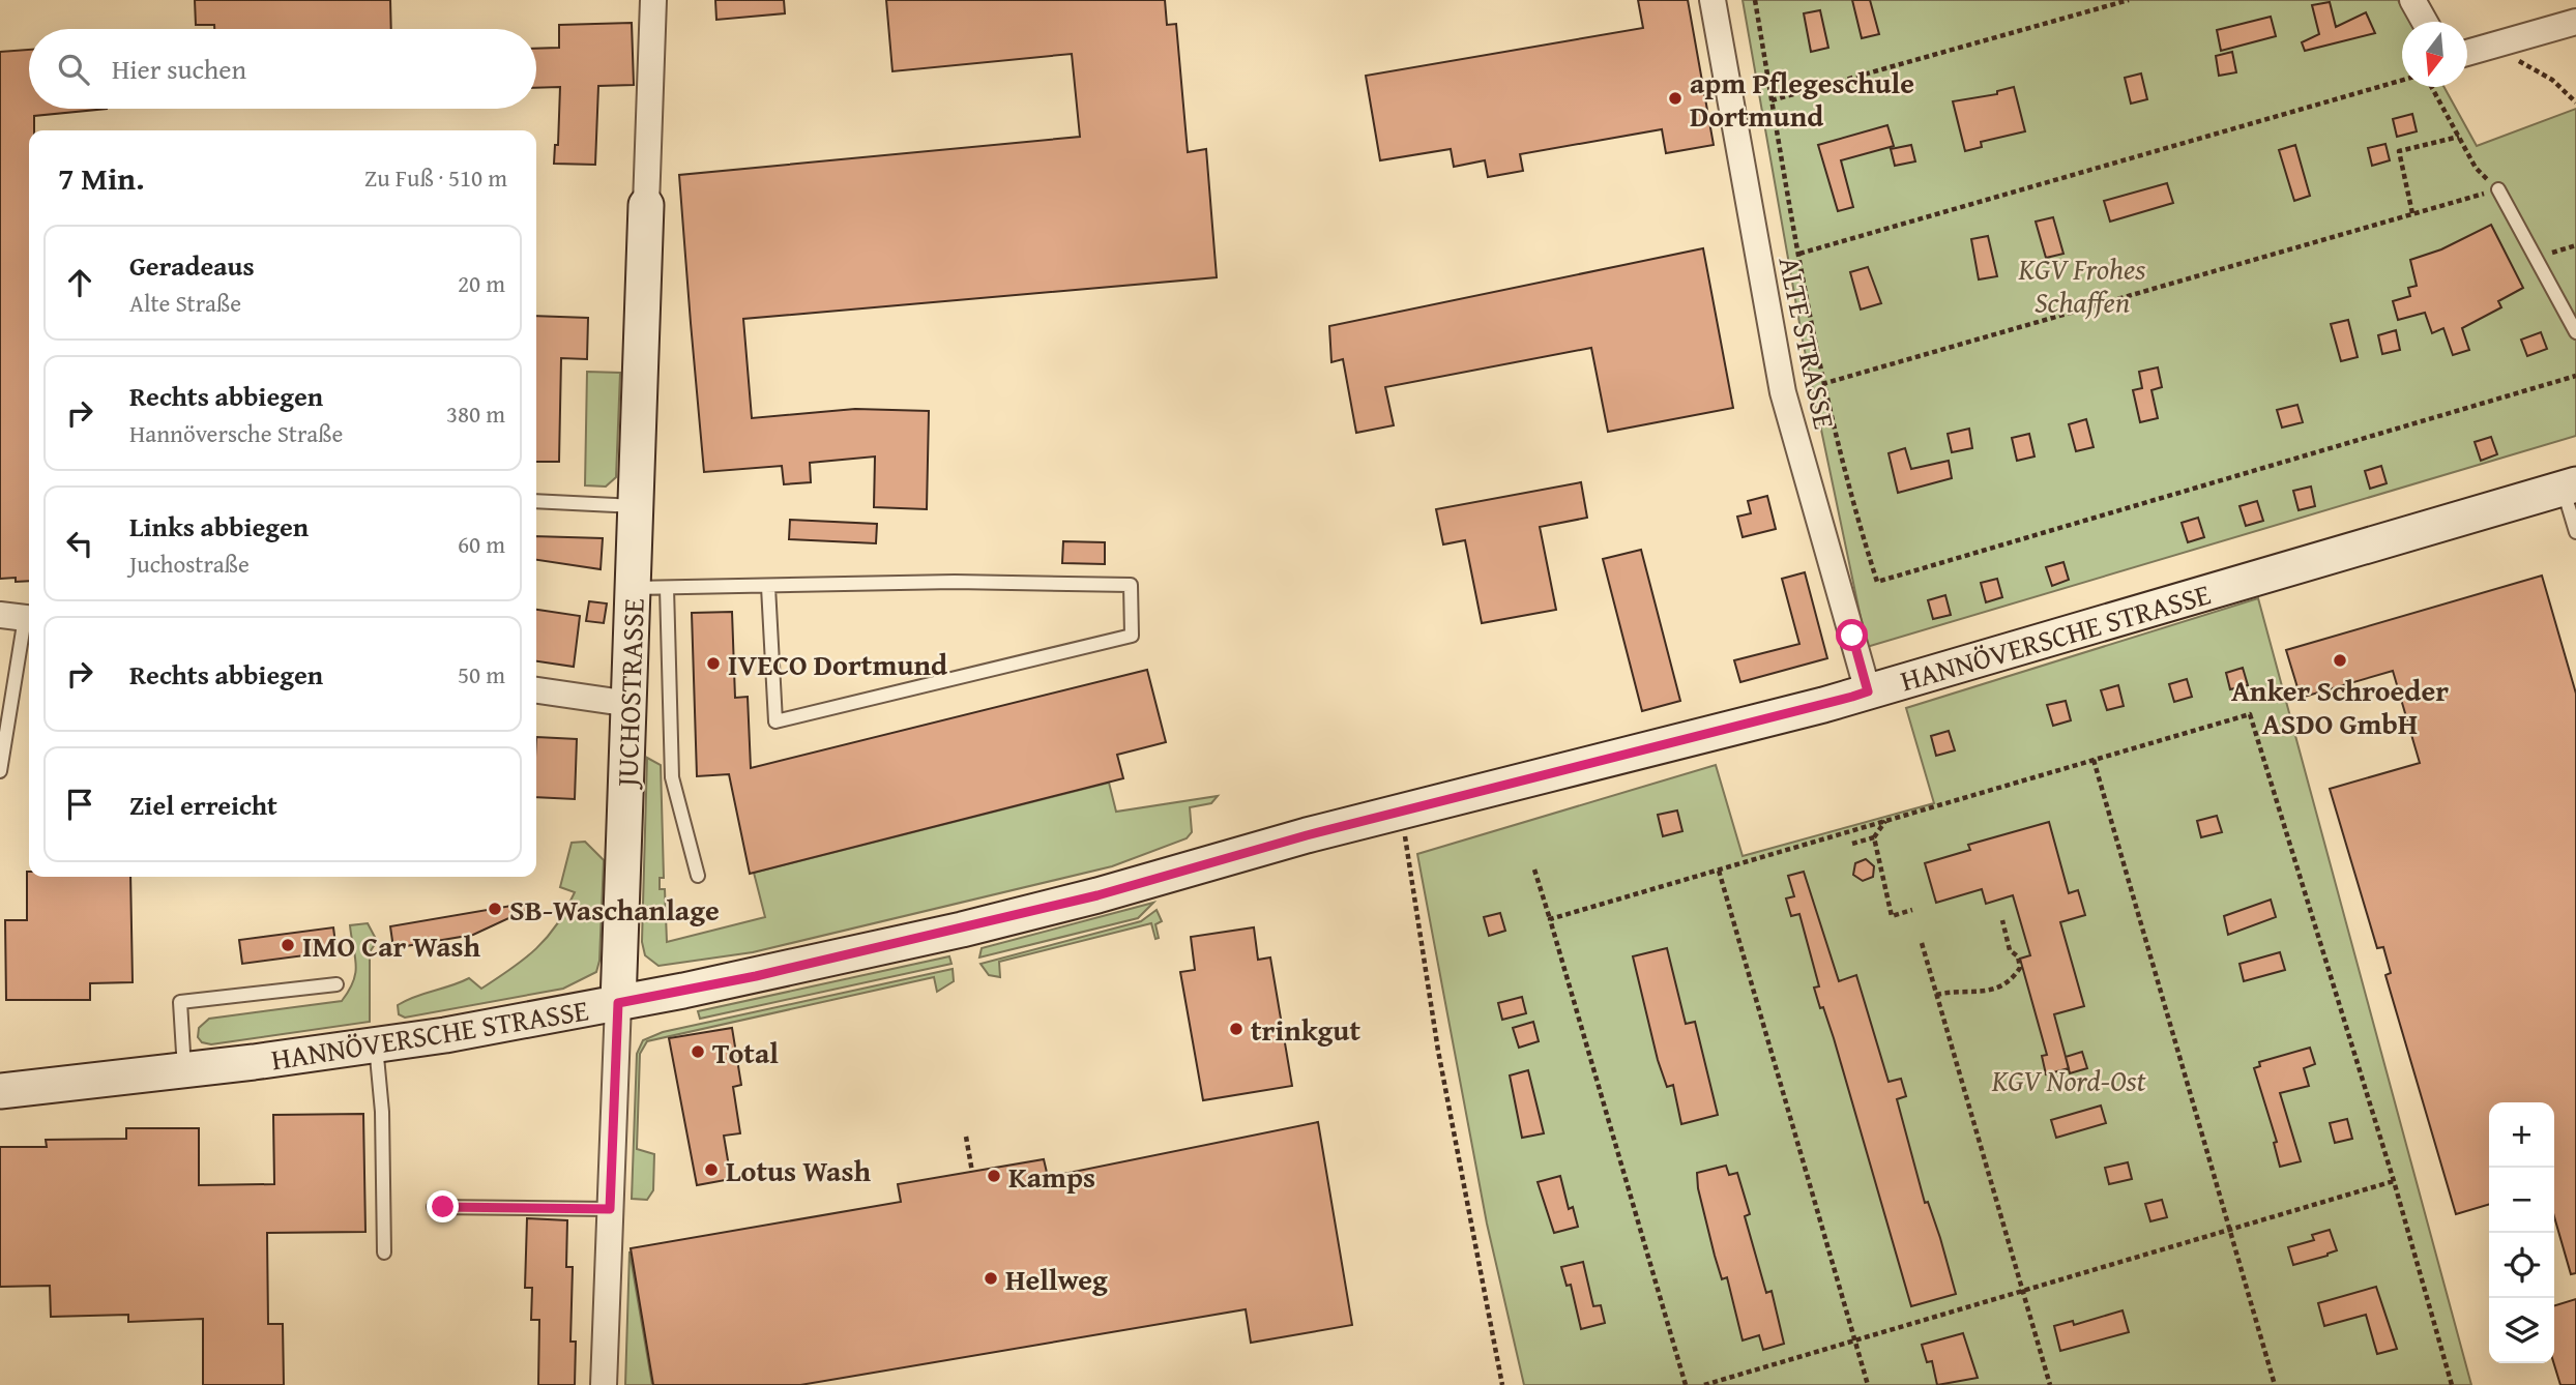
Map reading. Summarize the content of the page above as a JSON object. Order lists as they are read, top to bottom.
{
  "streets": {
    "main road": ["HANNÖVERSCHE STRASSE", "JUCHOSTRASSE"],
    "street": ["ALTE STRASSE"]
  },
  "crossings": [
    ["ALTE STRASSE", "HANNÖVERSCHE STRASSE"],
    ["HANNÖVERSCHE STRASSE", "JUCHOSTRASSE"]
  ],
  "parks": ["KGV Frohes Schaffen", "KGV Nord-Ost"],
  "places": [
    "apm Pflegeschule Dortmund",
    "Anker Schroeder ASDO GmbH",
    "IVECO Dortmund",
    "SB-Waschanlage",
    "IMO Car Wash",
    "trinkgut",
    "Total",
    "Lotus Wash",
    "Kamps",
    "Hellweg"
  ],
  "north": "bottom",
  "page": {
    "search": "Hier suchen",
    "heading": ["7 Min.", "Zu Fuß · 510 m"],
    "list": [
      ["Geradeaus", "Alte Straße", "20 m"],
      ["Rechts abbiegen", "Hannöversche Straße", "380 m"],
      ["Links abbiegen", "Juchostraße", "60 m"],
      ["Rechts abbiegen", "50 m"],
      "Ziel erreicht"
    ],
    "map_buttons": ["+", "−"]
  }
}
